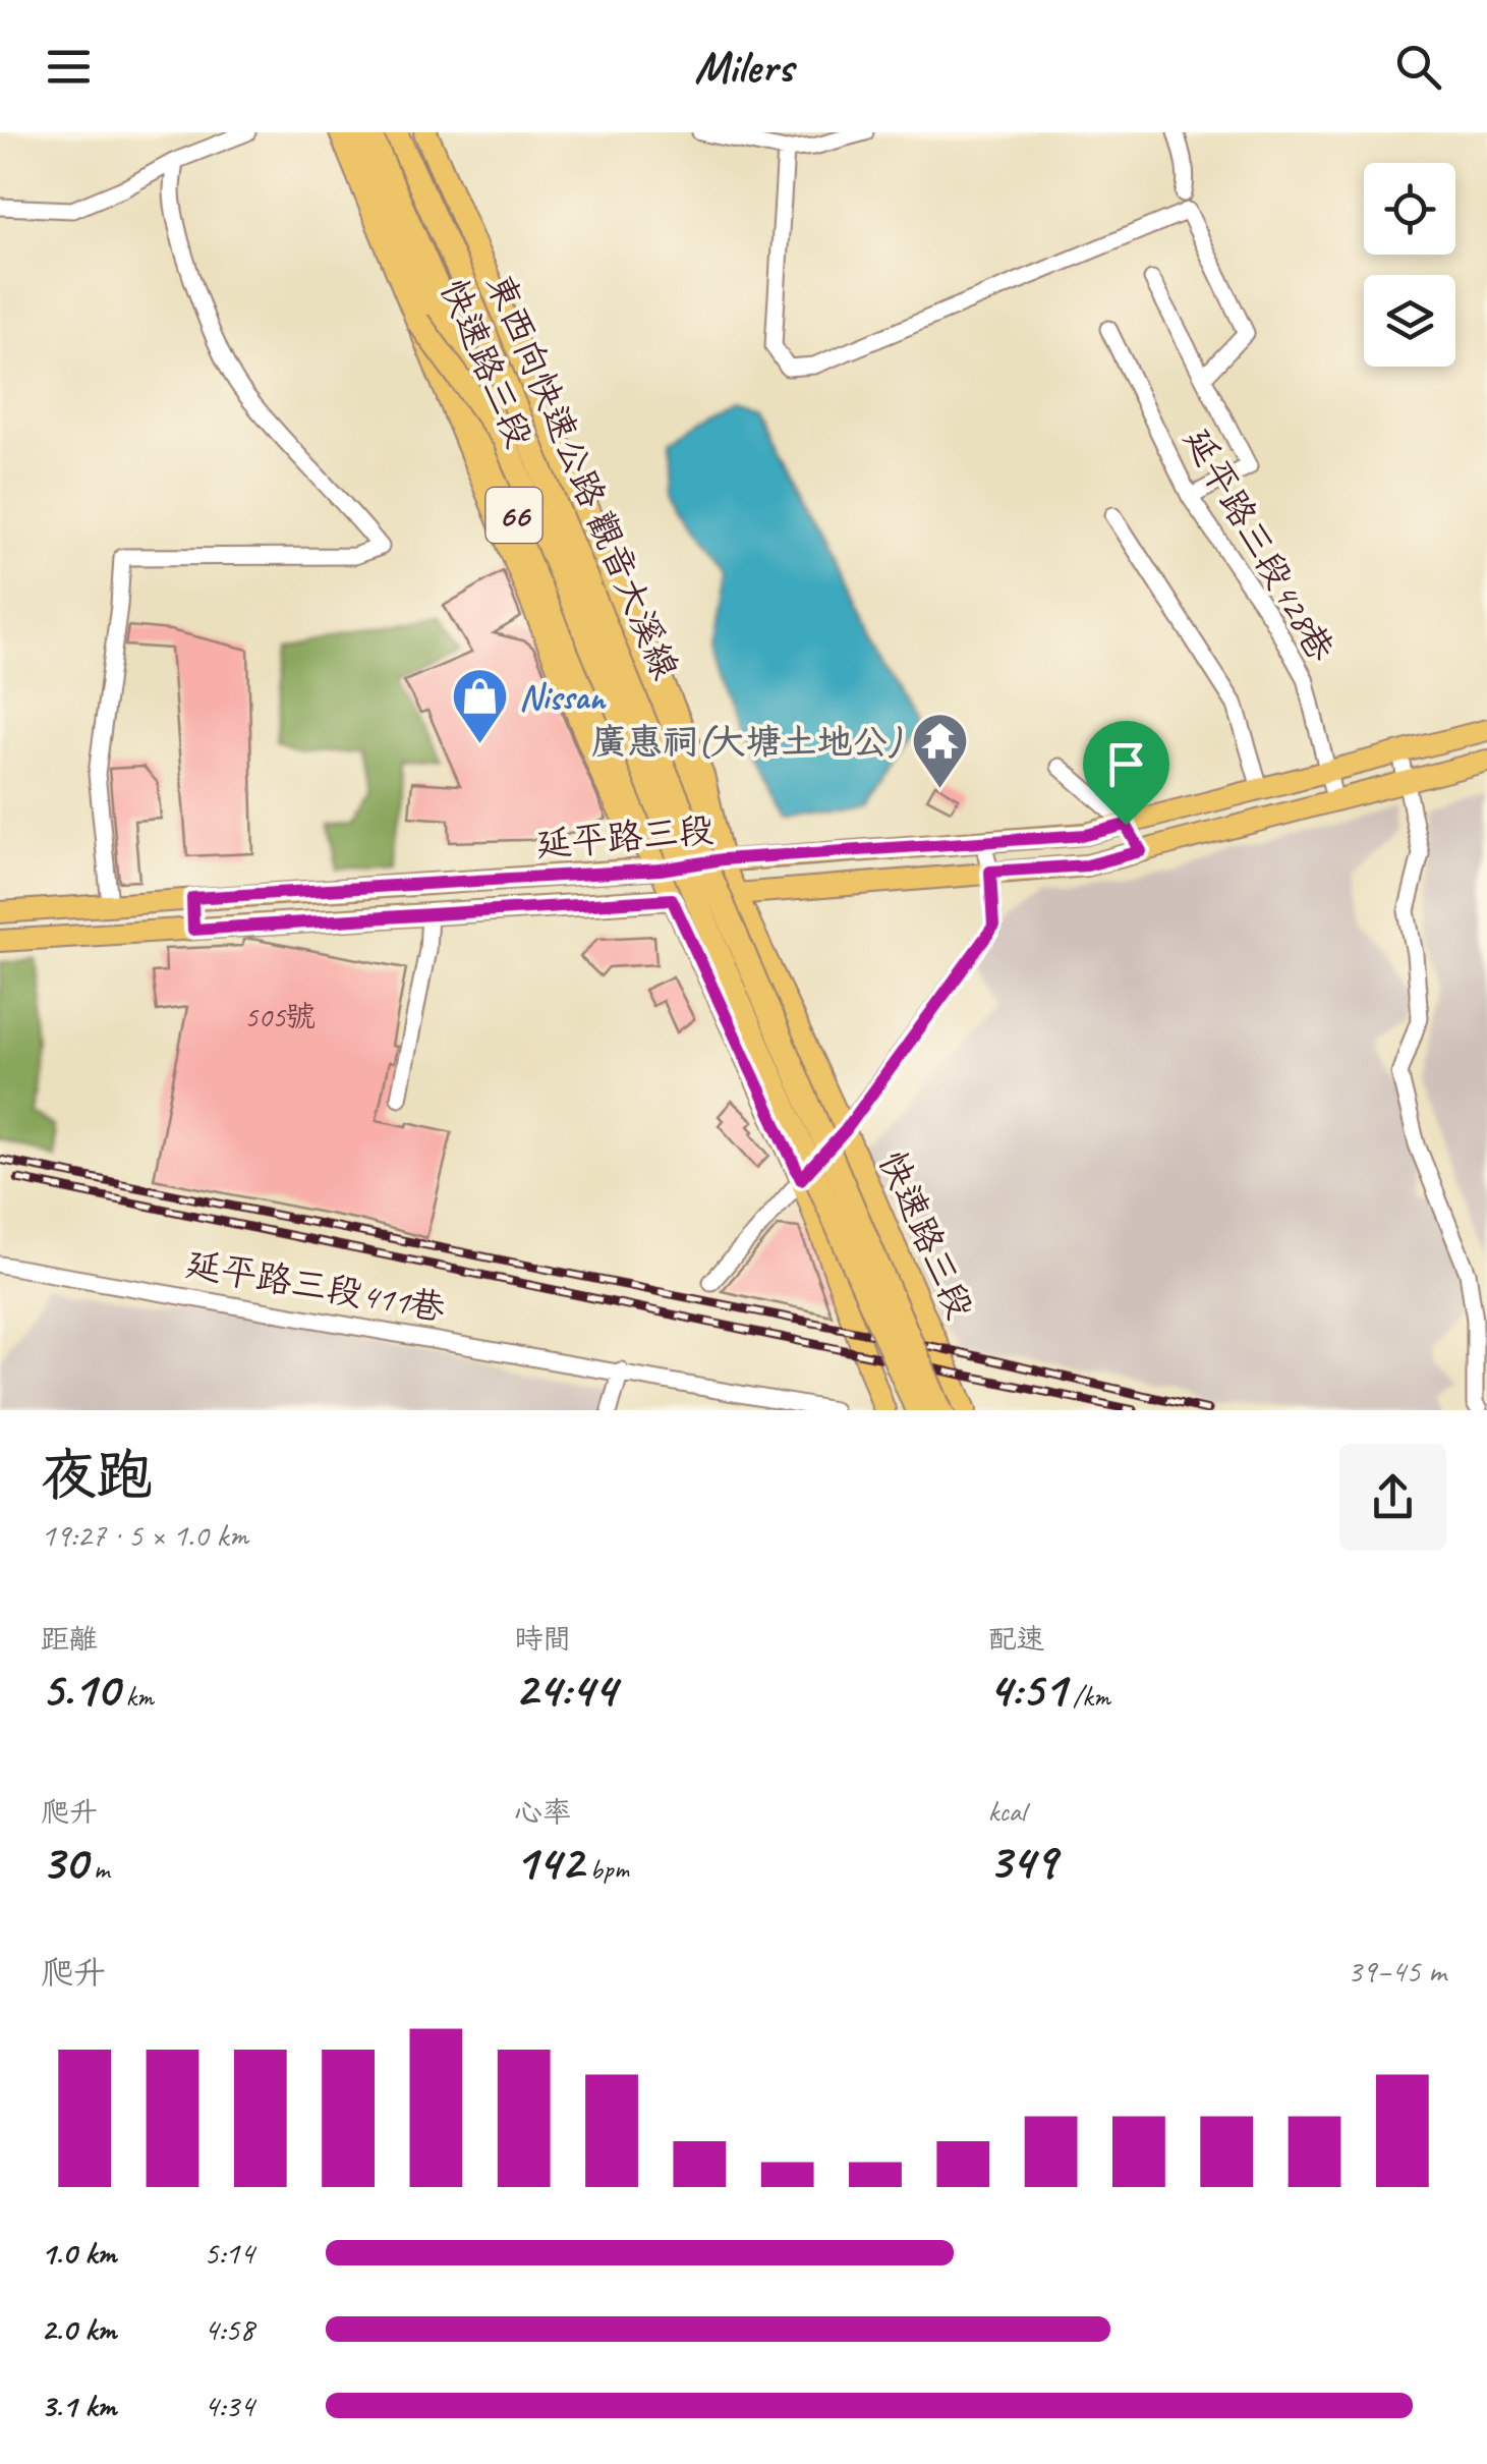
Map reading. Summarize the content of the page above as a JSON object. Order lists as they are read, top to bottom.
{
  "streets": {
    "highway": ["東西向快速公路 觀音大溪線", "66"],
    "main road": ["快速路三段", "延平路三段"],
    "street": ["延平路三段428巷", "延平路三段411巷"]
  },
  "crossings": [
    ["快速路三段", "延平路三段"],
    ["延平路三段428巷", "延平路三段"]
  ],
  "places": {
    "shop": ["Nissan"],
    "temple": ["廣惠祠(大塘土地公)"]
  },
  "house_numbers": ["505號"],
  "page": {
    "header": "Milers",
    "heading": ["夜跑", "19:27 · 5 × 1.0 km"],
    "stats": [
      ["距離", "5.10 km"],
      ["時間", "24:44"],
      ["配速", "4:51 /km"],
      ["爬升", "30 m"],
      ["心率", "142 bpm"],
      ["kcal", "349"]
    ],
    "chart": ["爬升", "39–45 m"],
    "list": [
      {
        "name": "1.0 km",
        "note": "5:14"
      },
      {
        "name": "2.0 km",
        "note": "4:58"
      },
      {
        "name": "3.1 km",
        "note": "4:34"
      }
    ]
  }
}
